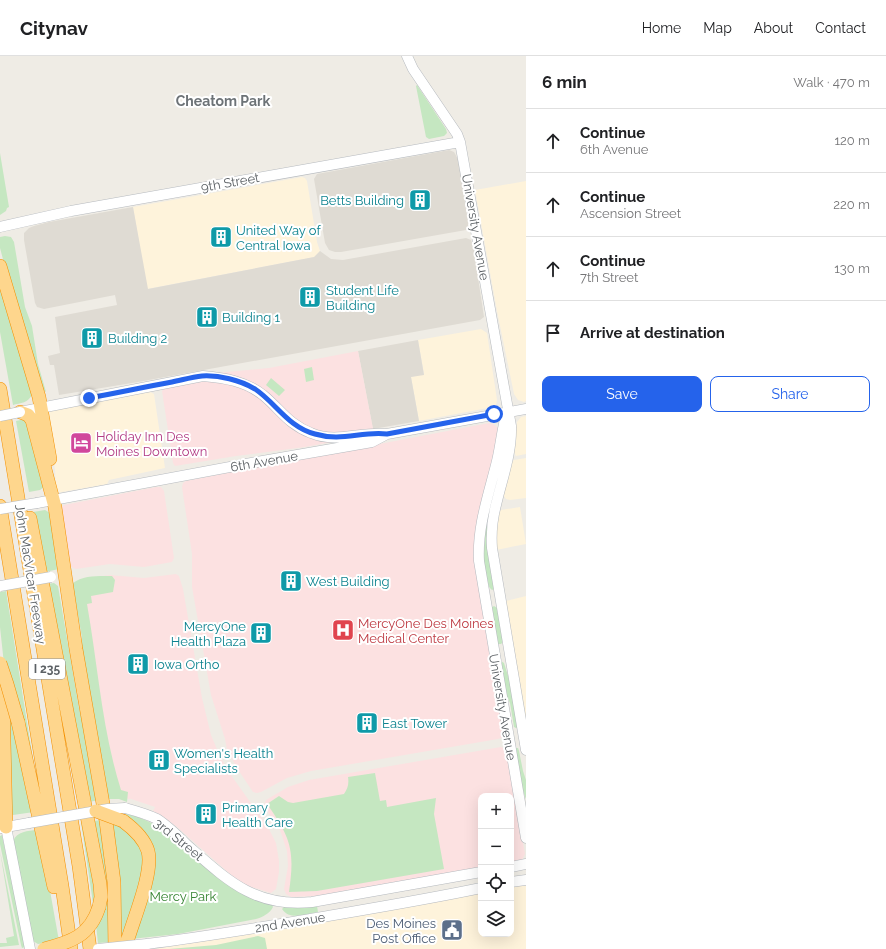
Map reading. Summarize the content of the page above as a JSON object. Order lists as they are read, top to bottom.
{
  "streets": {
    "highway": ["John MacVicar Freeway", "I 235"],
    "main road": [
      "9th Street",
      "University Avenue",
      "6th Avenue",
      "3rd Street",
      "2nd Avenue"
    ]
  },
  "crossings": [
    ["9th Street", "University Avenue"],
    ["University Avenue", "6th Avenue"],
    ["6th Avenue", "John MacVicar Freeway"],
    ["3rd Street", "2nd Avenue"]
  ],
  "districts": ["Cheatom Park"],
  "parks": ["Mercy Park"],
  "places": {
    "building": [
      "Betts Building",
      "United Way of Central Iowa",
      "Student Life Building",
      "Building 1",
      "Building 2",
      "West Building",
      "MercyOne Health Plaza",
      "Iowa Ortho",
      "East Tower",
      "Women's Health Specialists",
      "Primary Health Care"
    ],
    "hotel": ["Holiday Inn Des Moines Downtown"],
    "hospital": ["MercyOne Des Moines Medical Center"],
    "public building": ["Des Moines Post Office"]
  },
  "page": {
    "header": "Citynav",
    "nav": [
      "Home",
      "Map",
      "About",
      "Contact"
    ],
    "heading": ["6 min", "Walk · 470 m"],
    "list": [
      ["Continue", "6th Avenue", "120 m"],
      ["Continue", "Ascension Street", "220 m"],
      ["Continue", "7th Street", "130 m"],
      "Arrive at destination"
    ],
    "buttons": ["Save", "Share"],
    "map_buttons": ["+", "−"]
  }
}
